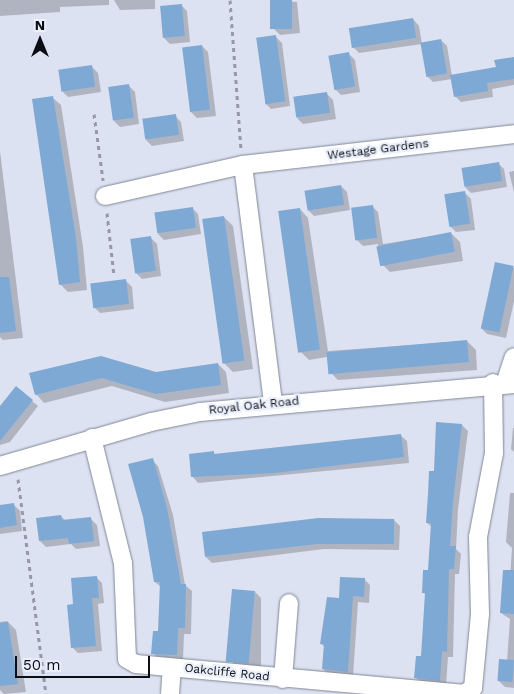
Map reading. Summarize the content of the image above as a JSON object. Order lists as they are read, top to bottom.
{
  "streets": {
    "street": ["Westage Gardens", "Royal Oak Road", "Oakcliffe Road"]
  },
  "crossings": [
    ["Royal Oak Road", "Oakcliffe Road"]
  ],
  "scale_bar": "50 m",
  "north": "top"
}
